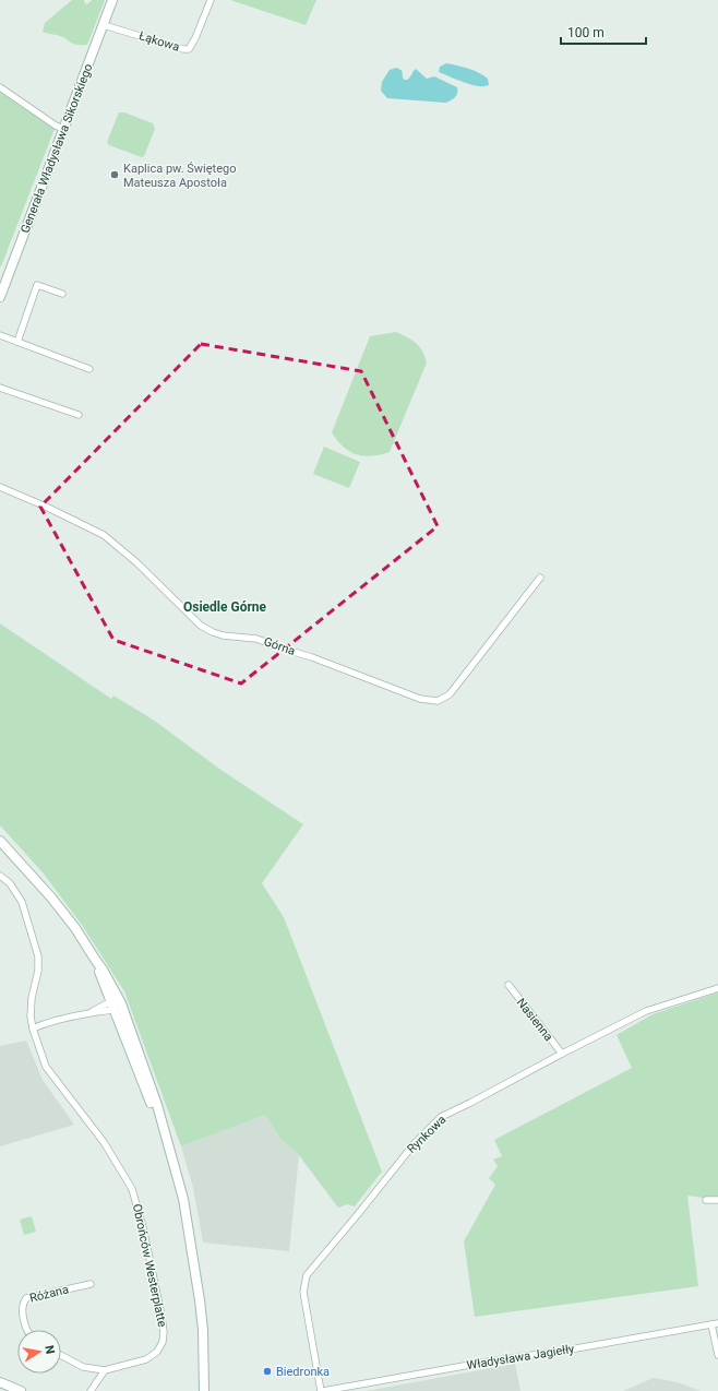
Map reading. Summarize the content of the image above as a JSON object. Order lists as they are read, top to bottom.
{
  "streets": {
    "street": [
      "Łąkowa",
      "Generała Władysława Sikorskiego",
      "Górna",
      "Nasienna",
      "Rynkowa",
      "Obrońców Westerplatte",
      "Różana",
      "Władysława Jagiełły"
    ]
  },
  "crossings": [
    ["Łąkowa", "Generała Władysława Sikorskiego"],
    ["Nasienna", "Rynkowa"],
    ["Rynkowa", "Władysława Jagiełły"]
  ],
  "districts": ["Osiedle Górne"],
  "places": ["Kaplica pw. Świętego Mateusza Apostoła", "Biedronka"],
  "scale_bar": "100 m",
  "north": "right"
}
